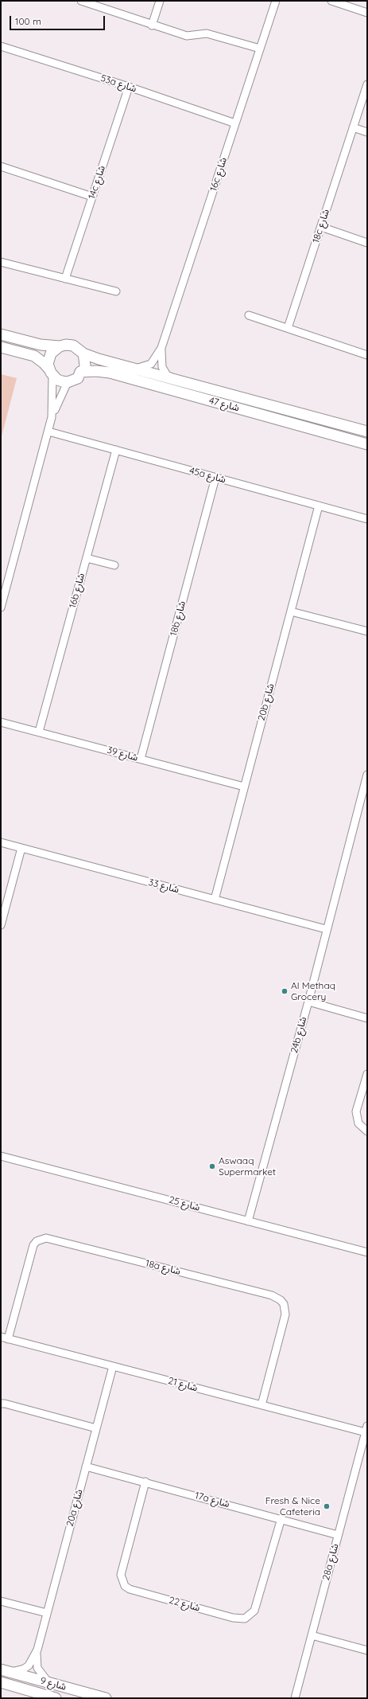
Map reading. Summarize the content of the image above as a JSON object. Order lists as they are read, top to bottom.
{
  "streets": {
    "street": [
      "53a شارع",
      "16c شارع",
      "14c شارع",
      "18c شارع",
      "شارع 47",
      "45a شارع",
      "16b شارع",
      "18b شارع",
      "20b شارع",
      "شارع 39",
      "شارع 33",
      "24b شارع",
      "شارع 25",
      "18a شارع",
      "شارع 21",
      "17a شارع",
      "20a شارع",
      "28a شارع",
      "شارع 22",
      "شارع 9"
    ]
  },
  "crossings": [
    ["53a شارع", "16c شارع"],
    ["53a شارع", "14c شارع"],
    ["16c شارع", "شارع 47"],
    ["45a شارع", "16b شارع"],
    ["45a شارع", "18b شارع"],
    ["45a شارع", "20b شارع"],
    ["16b شارع", "شارع 39"],
    ["18b شارع", "شارع 39"],
    ["20b شارع", "شارع 39"],
    ["20b شارع", "شارع 33"],
    ["شارع 33", "24b شارع"],
    ["24b شارع", "شارع 25"],
    ["18a شارع", "شارع 21"],
    ["شارع 21", "20a شارع"],
    ["شارع 21", "28a شارع"],
    ["17a شارع", "20a شارع"],
    ["17a شارع", "28a شارع"],
    ["17a شارع", "شارع 22"],
    ["20a شارع", "شارع 9"]
  ],
  "places": ["Al Methaq Grocery", "Aswaaq Supermarket", "Fresh & Nice Cafeteria"],
  "scale_bar": "100 m"
}
